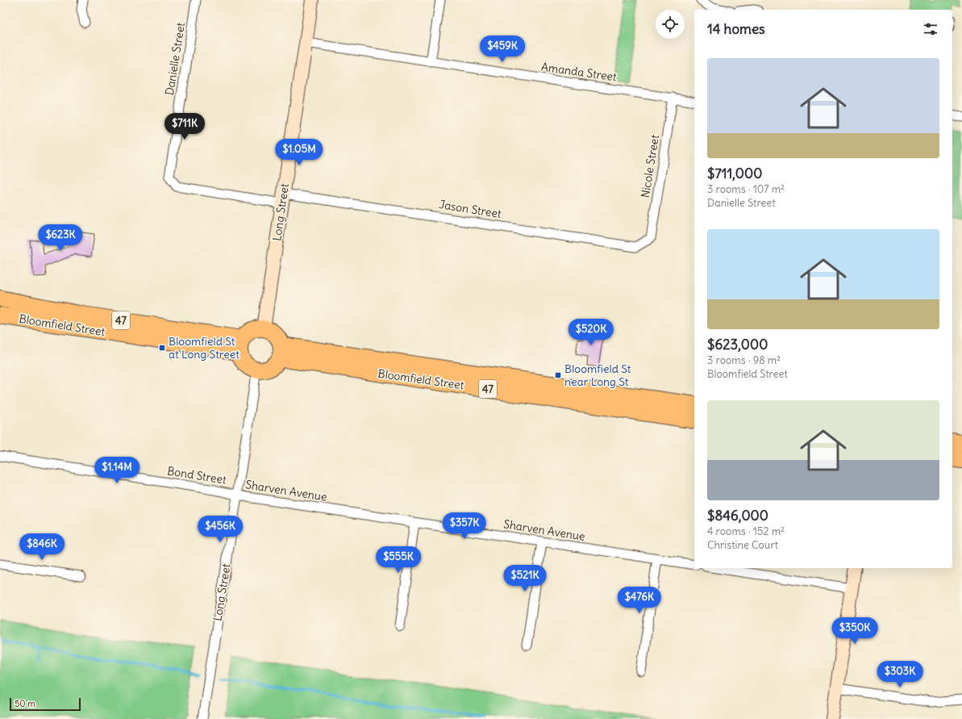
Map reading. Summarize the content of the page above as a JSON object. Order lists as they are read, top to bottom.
{
  "streets": {
    "highway": ["47", "Bloomfield Street"],
    "street": [
      "Danielle Street",
      "Amanda Street",
      "Nicole Street",
      "Jason Street",
      "Long Street",
      "Bond Street",
      "Sharven Avenue"
    ]
  },
  "crossings": [
    ["Danielle Street", "Jason Street"],
    ["Danielle Street", "Long Street"],
    ["Amanda Street", "Nicole Street"],
    ["Amanda Street", "Long Street"],
    ["Nicole Street", "Jason Street"],
    ["Jason Street", "Long Street"],
    ["Long Street", "Bloomfield Street"],
    ["Long Street", "Bond Street"],
    ["Long Street", "Sharven Avenue"],
    ["Bond Street", "Sharven Avenue"]
  ],
  "places": {
    "transit": ["Bloomfield St at Long Street", "Bloomfield St near Long St"]
  },
  "scale_bar": "50 m",
  "page": {
    "heading": "14 homes",
    "price": [
      "$459K",
      "$711K",
      "$1.05M",
      "$623K",
      "$520K",
      "$1.14M",
      "$357K",
      "$456K",
      "$846K",
      "$555K",
      "$521K",
      "$476K",
      "$350K",
      "$303K"
    ],
    "list": [
      {
        "name": "$711,000",
        "note": "3 rooms · 107 m² · Danielle Street"
      },
      {
        "name": "$623,000",
        "note": "3 rooms · 98 m² · Bloomfield Street"
      },
      {
        "name": "$846,000",
        "note": "4 rooms · 152 m² · Christine Court"
      }
    ],
    "scale": "50 m"
  }
}
